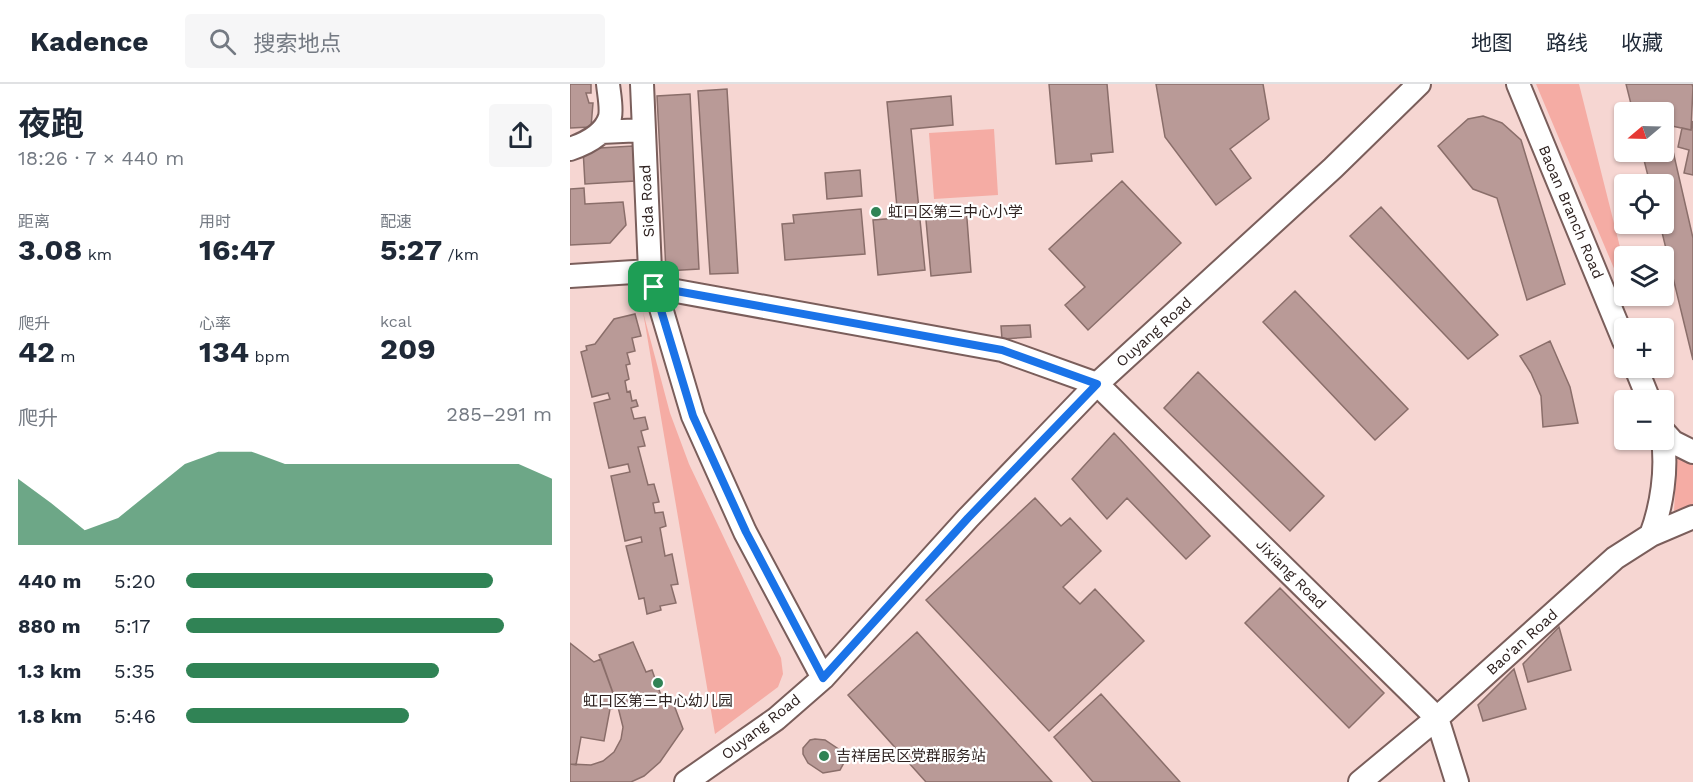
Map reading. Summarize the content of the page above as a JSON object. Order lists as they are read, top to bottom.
{
  "streets": {
    "street": [
      "Sida Road",
      "Baoan Branch Road",
      "Ouyang Road",
      "Jixiang Road",
      "Bao'an Road"
    ]
  },
  "crossings": [
    ["Sida Road", "Ouyang Road"],
    ["Ouyang Road", "Jixiang Road"],
    ["Jixiang Road", "Bao'an Road"]
  ],
  "places": ["虹口区第三中心小学", "虹口区第三中心幼儿园", "吉祥居民区党群服务站"],
  "north": "left",
  "page": {
    "header": "Kadence",
    "search": "搜索地点",
    "nav": ["地图", "路线", "收藏"],
    "heading": ["夜跑", "18:26 · 7 × 440 m"],
    "map_buttons": ["+", "−"],
    "stats": [
      ["距离", "3.08 km"],
      ["用时", "16:47"],
      ["配速", "5:27 /km"],
      ["爬升", "42 m"],
      ["心率", "134 bpm"],
      ["kcal", "209"]
    ],
    "chart": ["爬升", "285–291 m"],
    "list": [
      {
        "name": "440 m",
        "note": "5:20"
      },
      {
        "name": "880 m",
        "note": "5:17"
      },
      {
        "name": "1.3 km",
        "note": "5:35"
      },
      {
        "name": "1.8 km",
        "note": "5:46"
      }
    ]
  }
}
